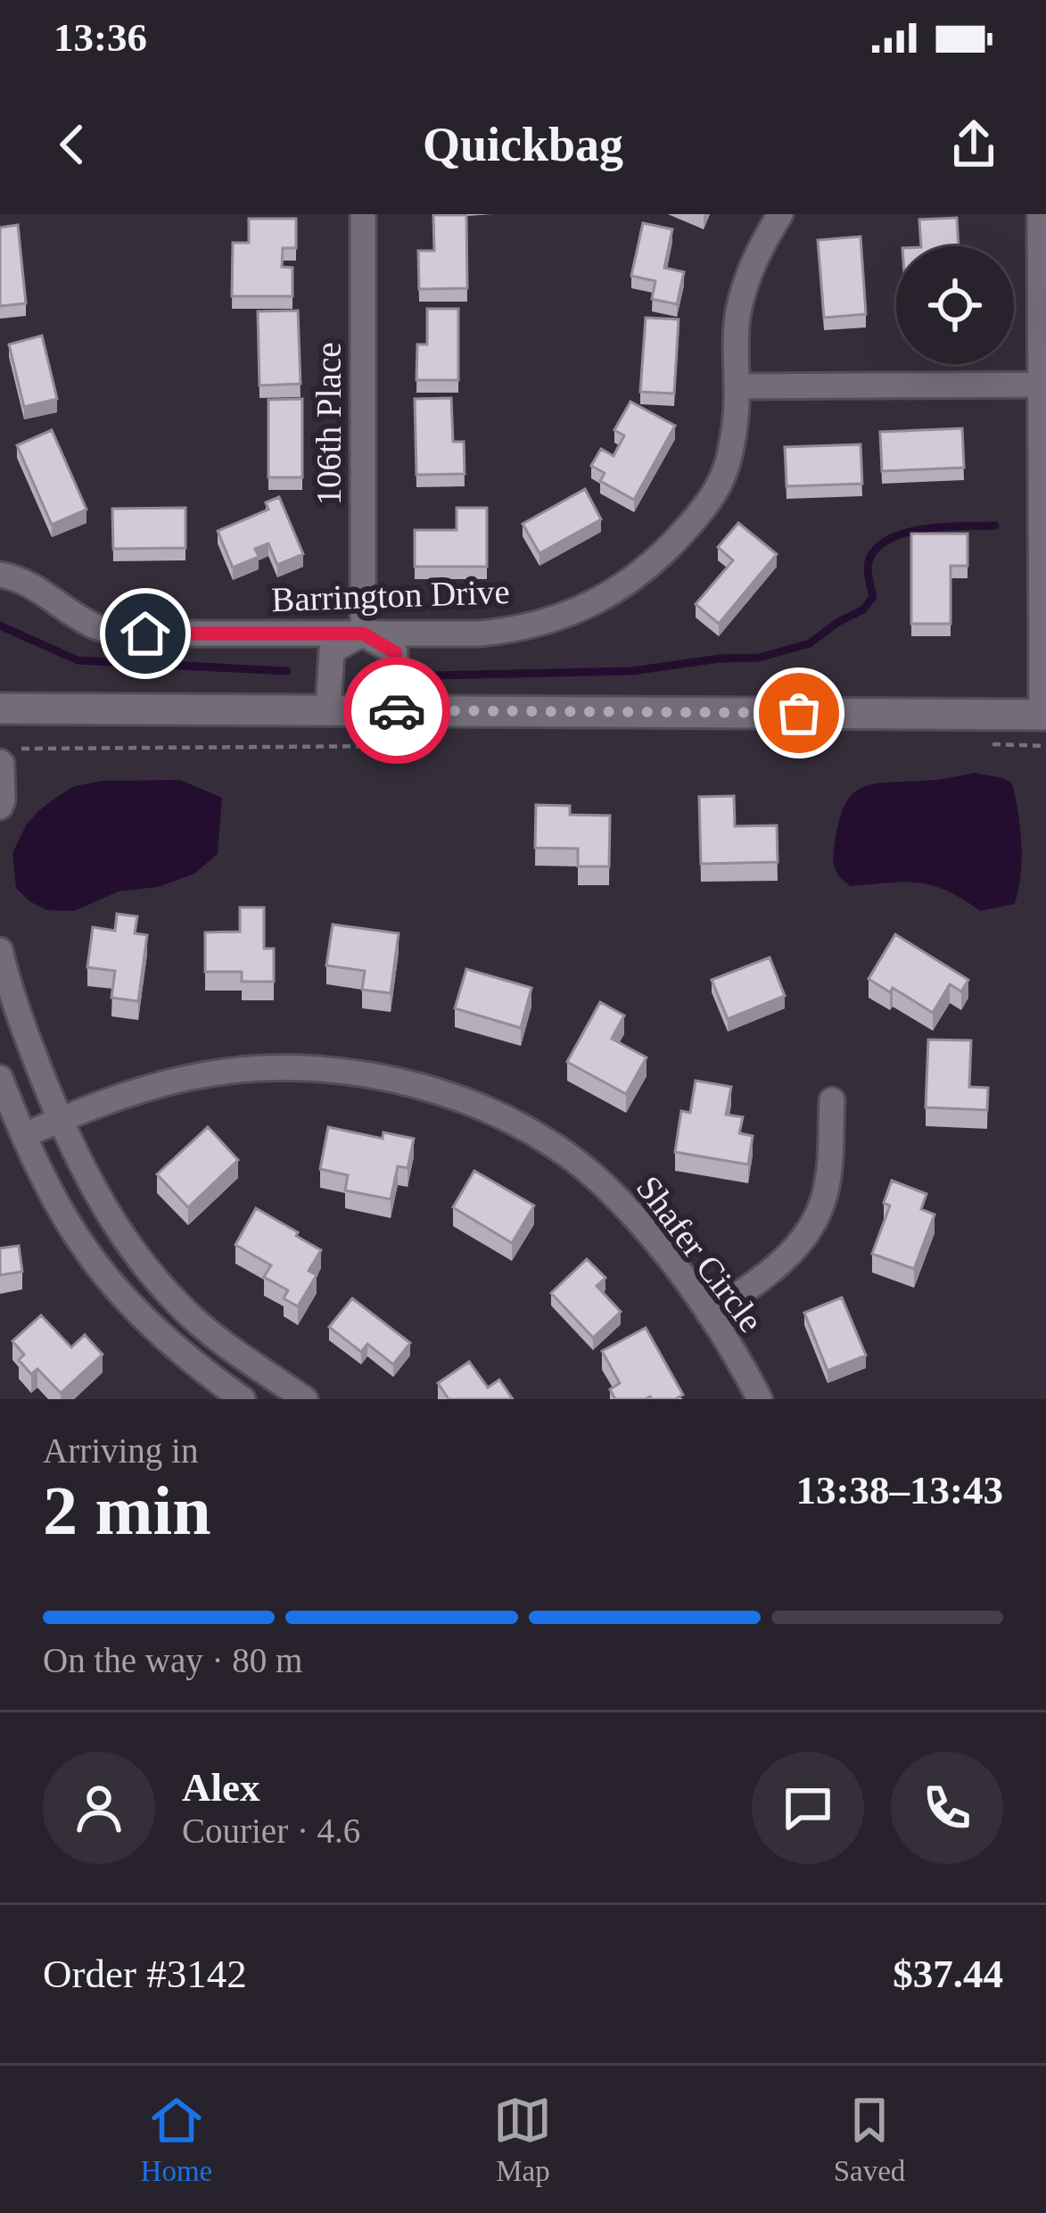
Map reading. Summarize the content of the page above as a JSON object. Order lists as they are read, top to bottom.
{
  "streets": {
    "street": ["106th Place", "Barrington Drive", "Shafer Circle"]
  },
  "crossings": [
    ["106th Place", "Barrington Drive"]
  ],
  "page": {
    "status": "13:36",
    "header": "Quickbag",
    "heading": ["2 min", "Arriving in", "13:38–13:43"],
    "panel": [
      "Alex",
      "Courier · 4.6",
      "Order #3142",
      "$37.44"
    ],
    "bar": "On the way · 80 m",
    "tabs": ["Home", "Map", "Saved"]
  }
}
